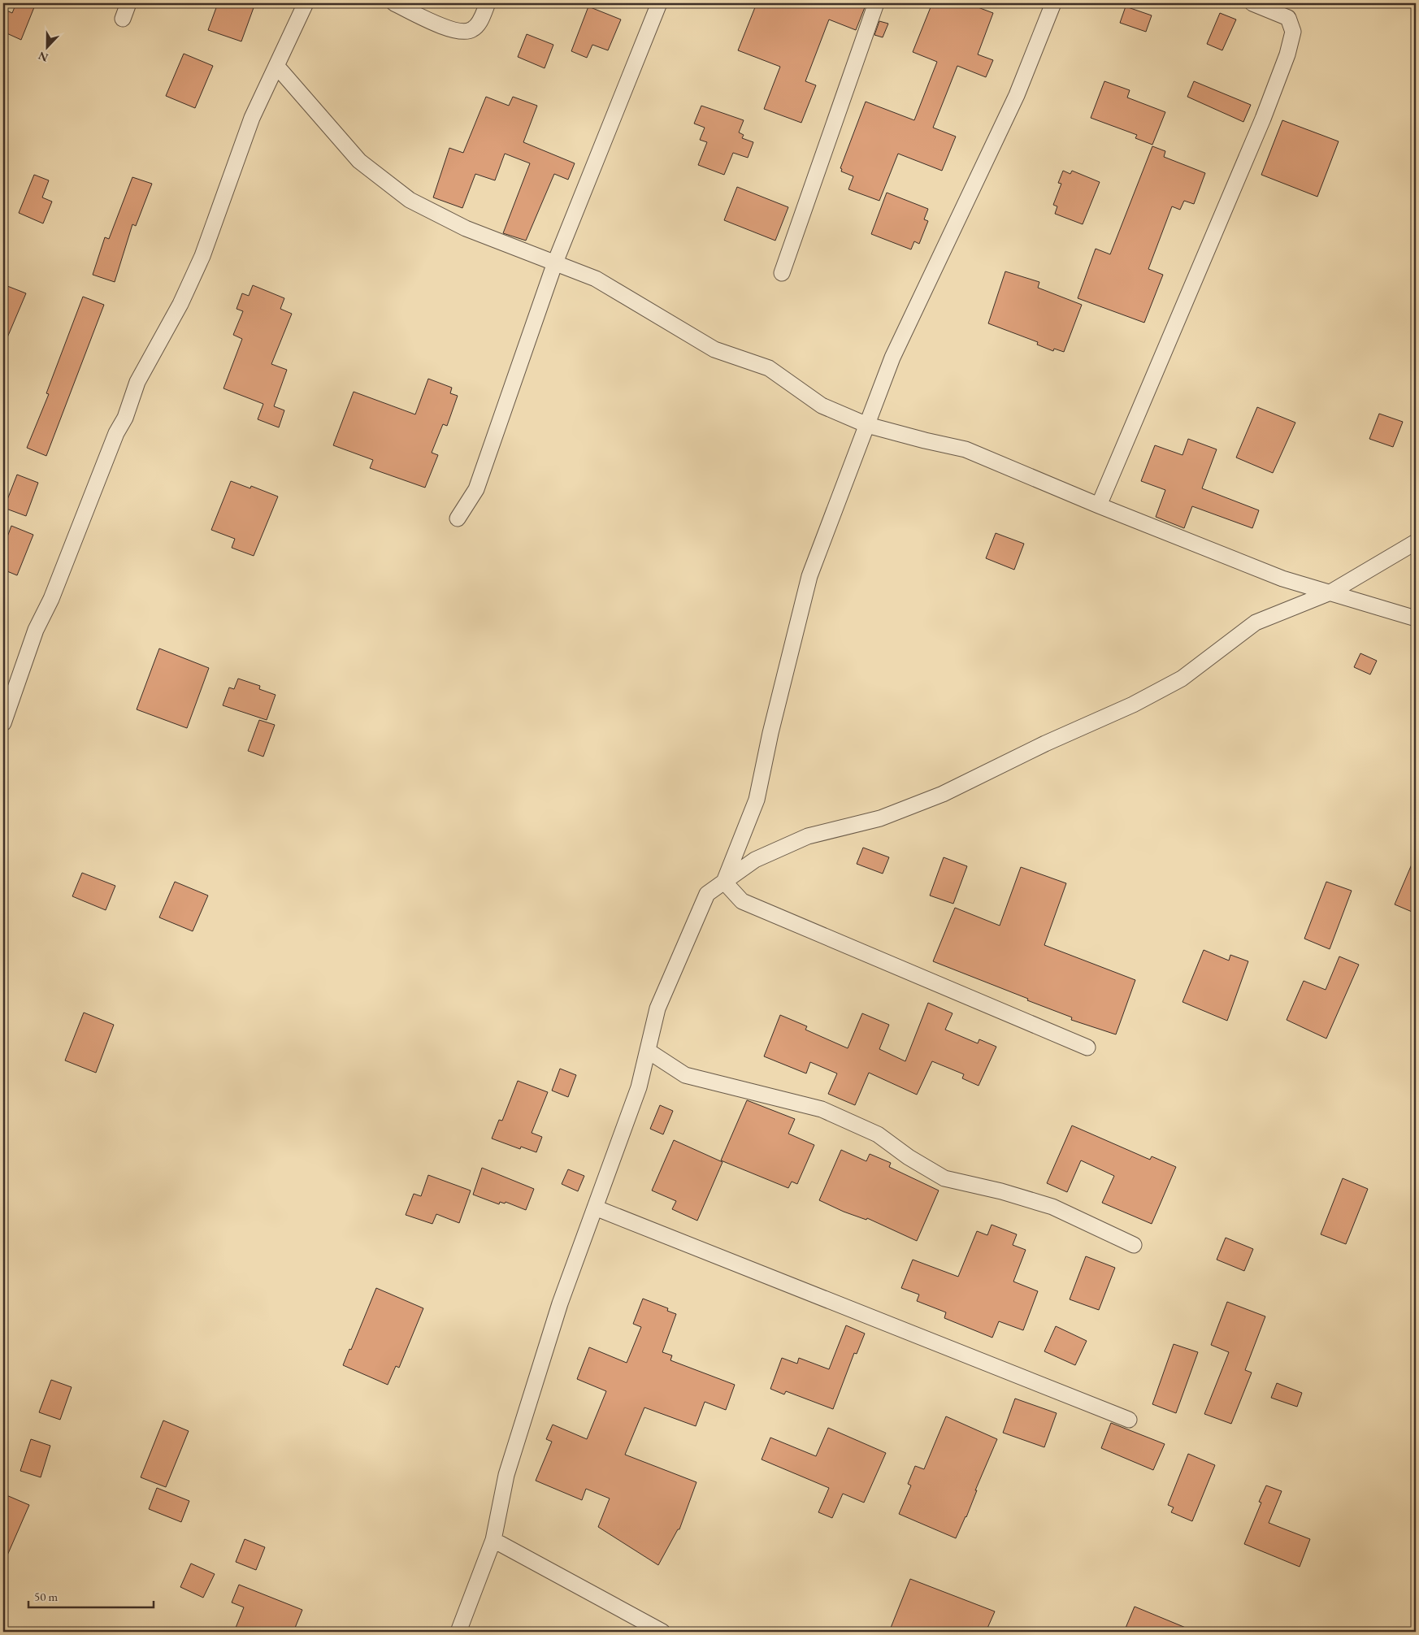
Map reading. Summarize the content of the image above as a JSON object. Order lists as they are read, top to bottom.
{
  "scale_bar": "50 m",
  "north": "bottom"
}
